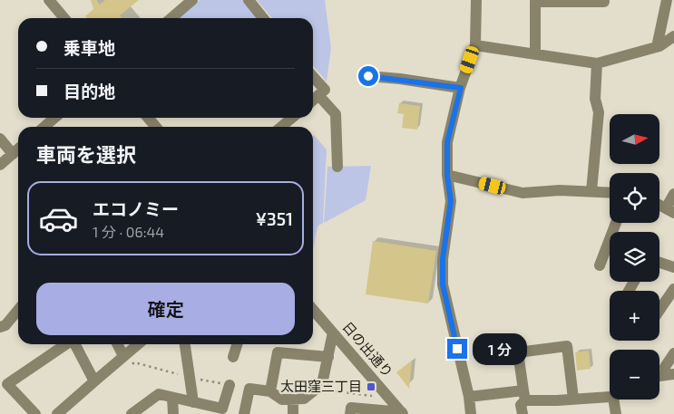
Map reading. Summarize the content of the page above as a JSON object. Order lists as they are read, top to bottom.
{
  "streets": {
    "street": ["日の出通り"]
  },
  "places": {
    "transit": ["太田窪三丁目"]
  },
  "north": "right",
  "page": {
    "banner": ["乗車地", "目的地"],
    "map_buttons": ["+", "−"],
    "heading": "車両を選択",
    "list": [
      {
        "name": "エコノミー",
        "note": "1 分 · 06:44",
        "value": "¥351"
      }
    ],
    "buttons": "確定",
    "bubble": "1 分"
  }
}
